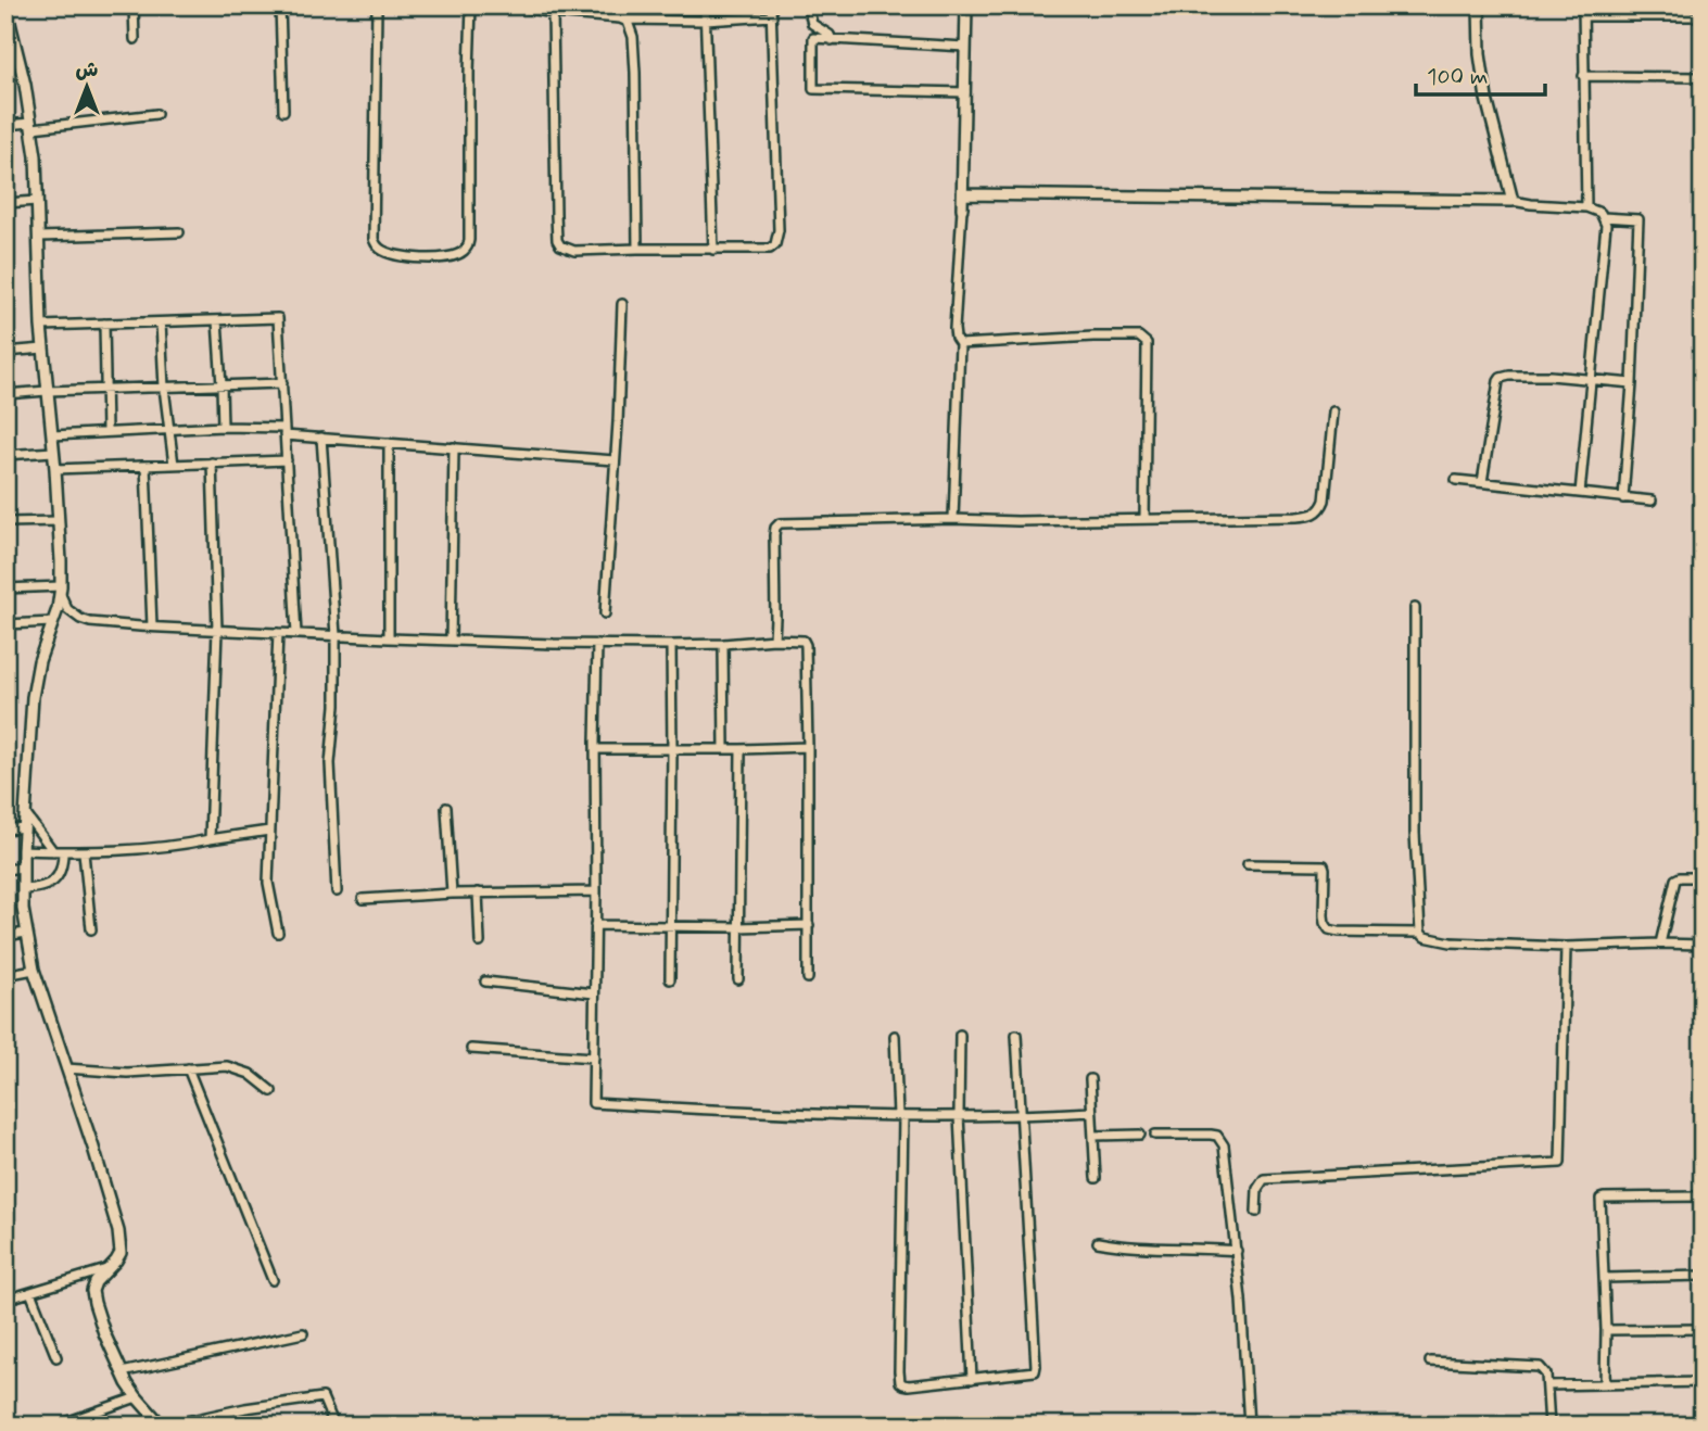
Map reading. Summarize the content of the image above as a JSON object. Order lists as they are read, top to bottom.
{
  "scale_bar": "100 m",
  "north": "top"
}
